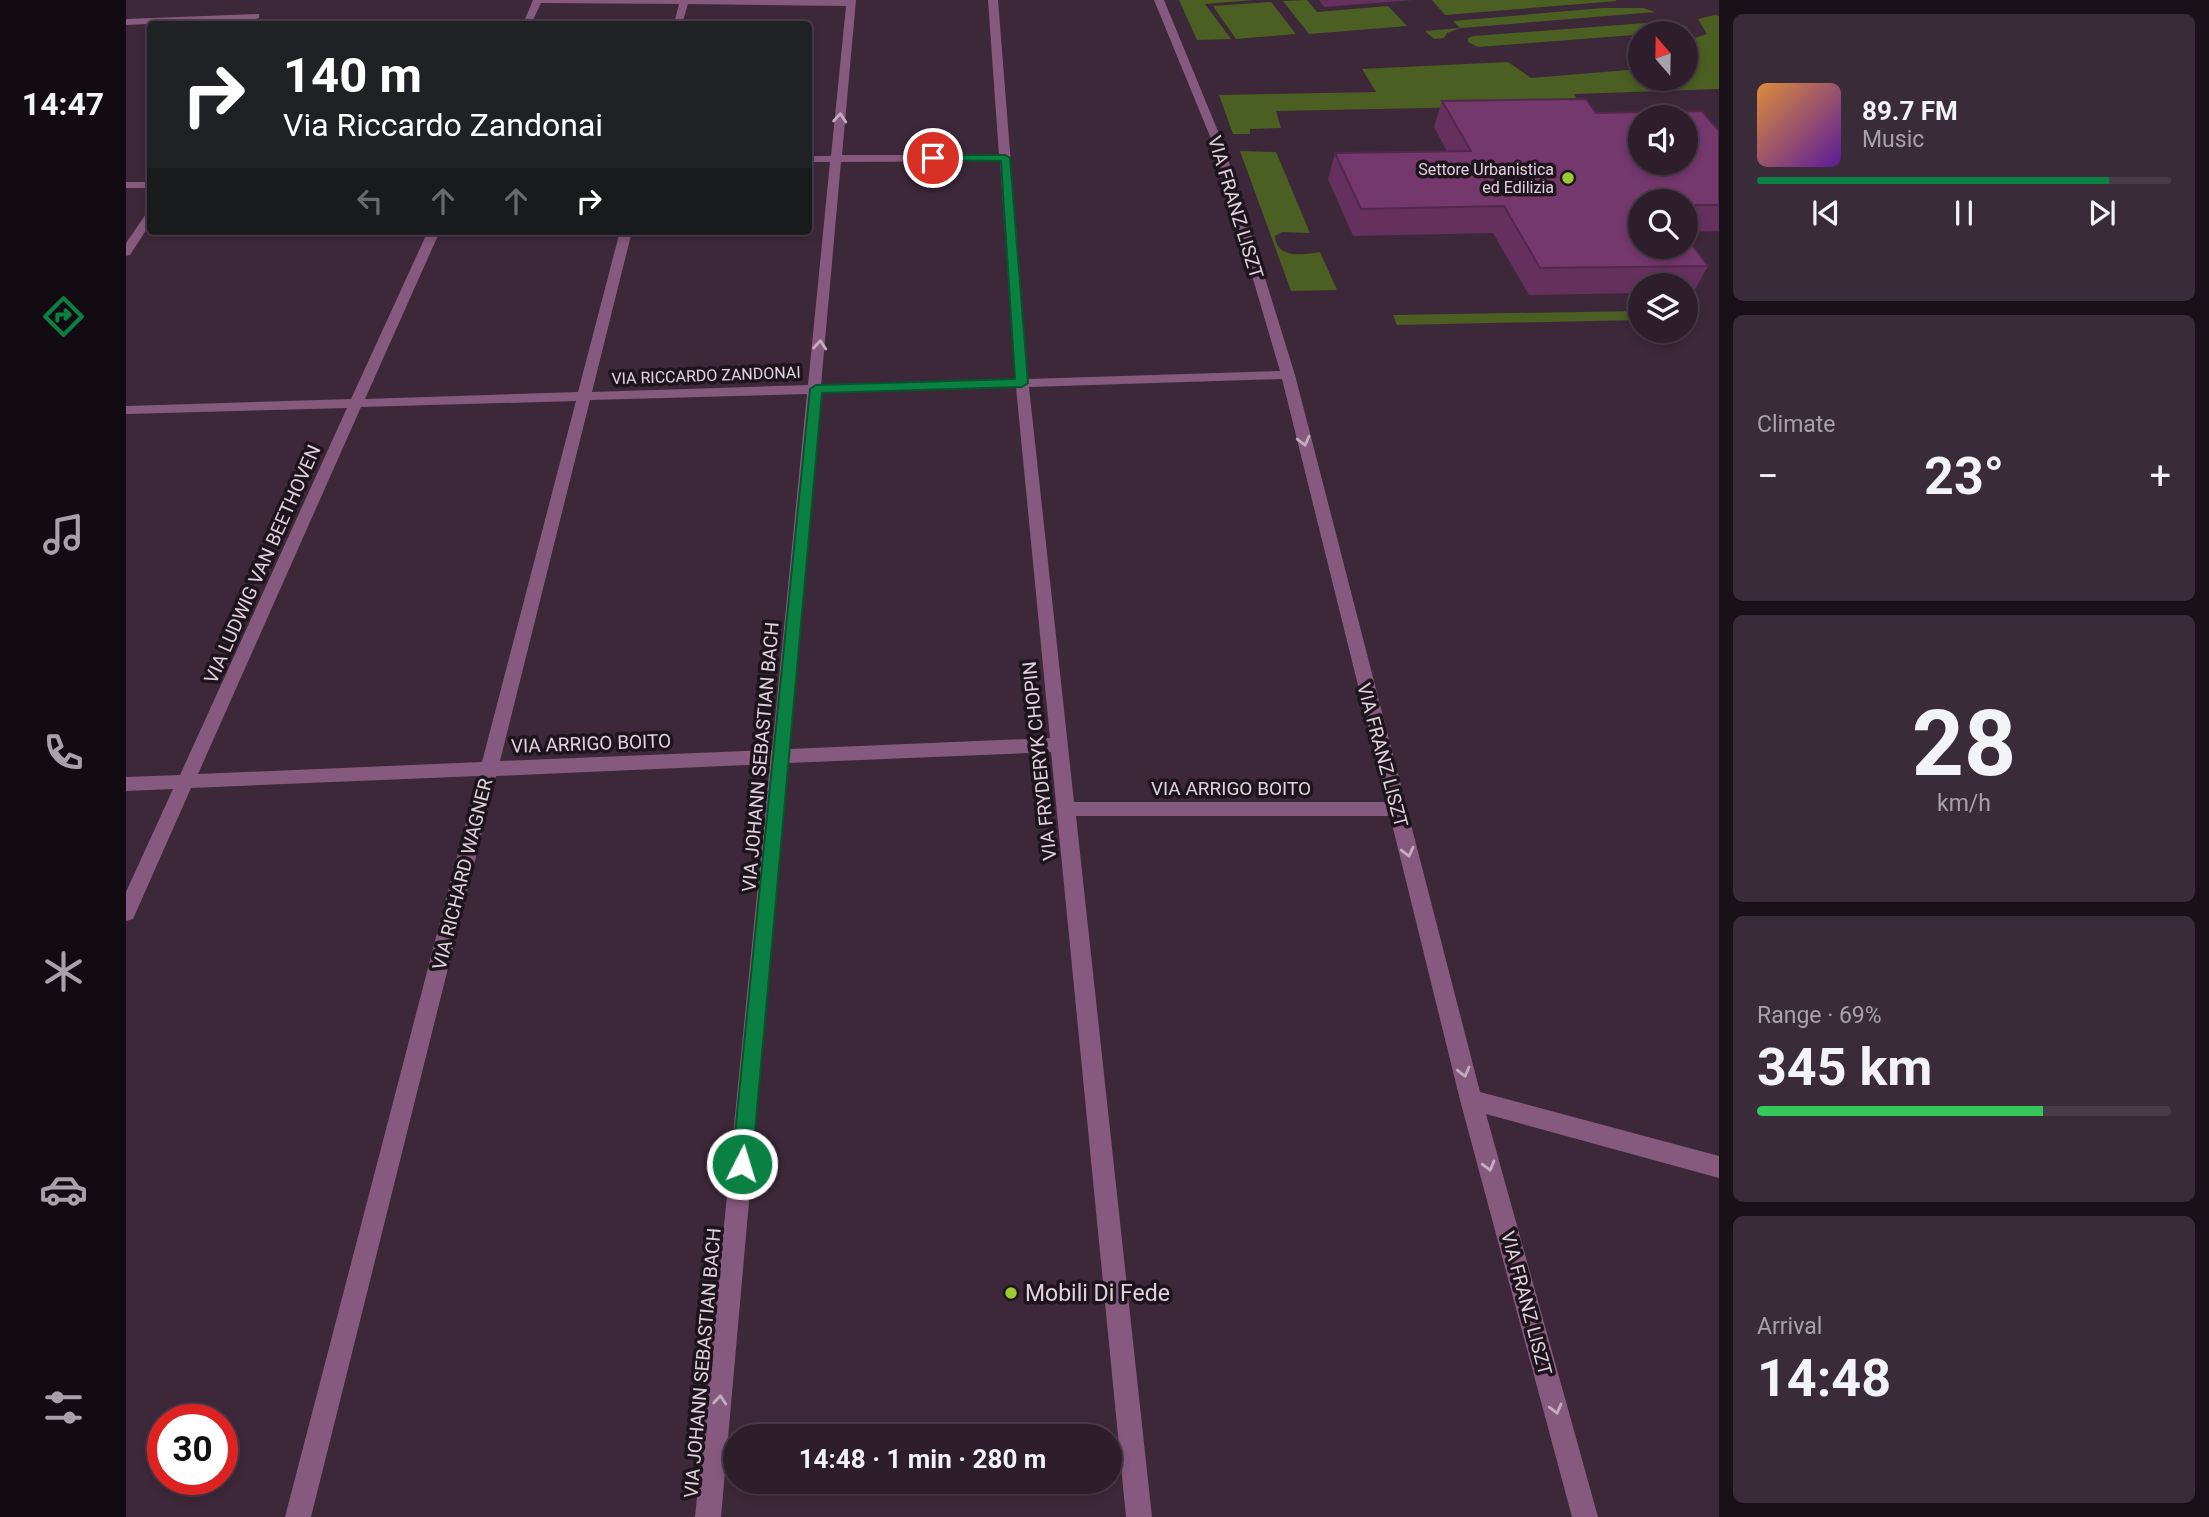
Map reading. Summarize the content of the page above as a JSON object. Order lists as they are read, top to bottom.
{
  "streets": {
    "street": [
      "VIA FRANZ LISZT",
      "VIA RICCARDO ZANDONAI",
      "VIA LUDWIG VAN BEETHOVEN",
      "VIA ARRIGO BOITO",
      "VIA JOHANN SEBASTIAN BACH",
      "VIA FRYDERYK CHOPIN",
      "VIA RICHARD WAGNER"
    ]
  },
  "crossings": [
    ["VIA FRANZ LISZT", "VIA RICCARDO ZANDONAI"],
    ["VIA FRANZ LISZT", "VIA ARRIGO BOITO"],
    ["VIA RICCARDO ZANDONAI", "VIA LUDWIG VAN BEETHOVEN"],
    ["VIA RICCARDO ZANDONAI", "VIA JOHANN SEBASTIAN BACH"],
    ["VIA RICCARDO ZANDONAI", "VIA FRYDERYK CHOPIN"],
    ["VIA RICCARDO ZANDONAI", "VIA RICHARD WAGNER"],
    ["VIA LUDWIG VAN BEETHOVEN", "VIA ARRIGO BOITO"],
    ["VIA ARRIGO BOITO", "VIA JOHANN SEBASTIAN BACH"],
    ["VIA ARRIGO BOITO", "VIA FRYDERYK CHOPIN"],
    ["VIA ARRIGO BOITO", "VIA RICHARD WAGNER"]
  ],
  "one_way": ["VIA FRANZ LISZT", "VIA JOHANN SEBASTIAN BACH"],
  "places": ["Settore Urbanistica ed Edilizia", "Mobili Di Fede"],
  "north": "top",
  "page": {
    "tabs": "14:47",
    "turn": ["140 m", "Via Riccardo Zandonai"],
    "song": ["89.7 FM", "Music"],
    "tile": [
      "Climate",
      ["28", "km/h"],
      ["Range · 69%", "345 km"],
      ["Arrival", "14:48"]
    ],
    "heat": ["−", "23°", "+"],
    "limit": "30",
    "trip": "14:48 · 1 min · 280 m"
  }
}
